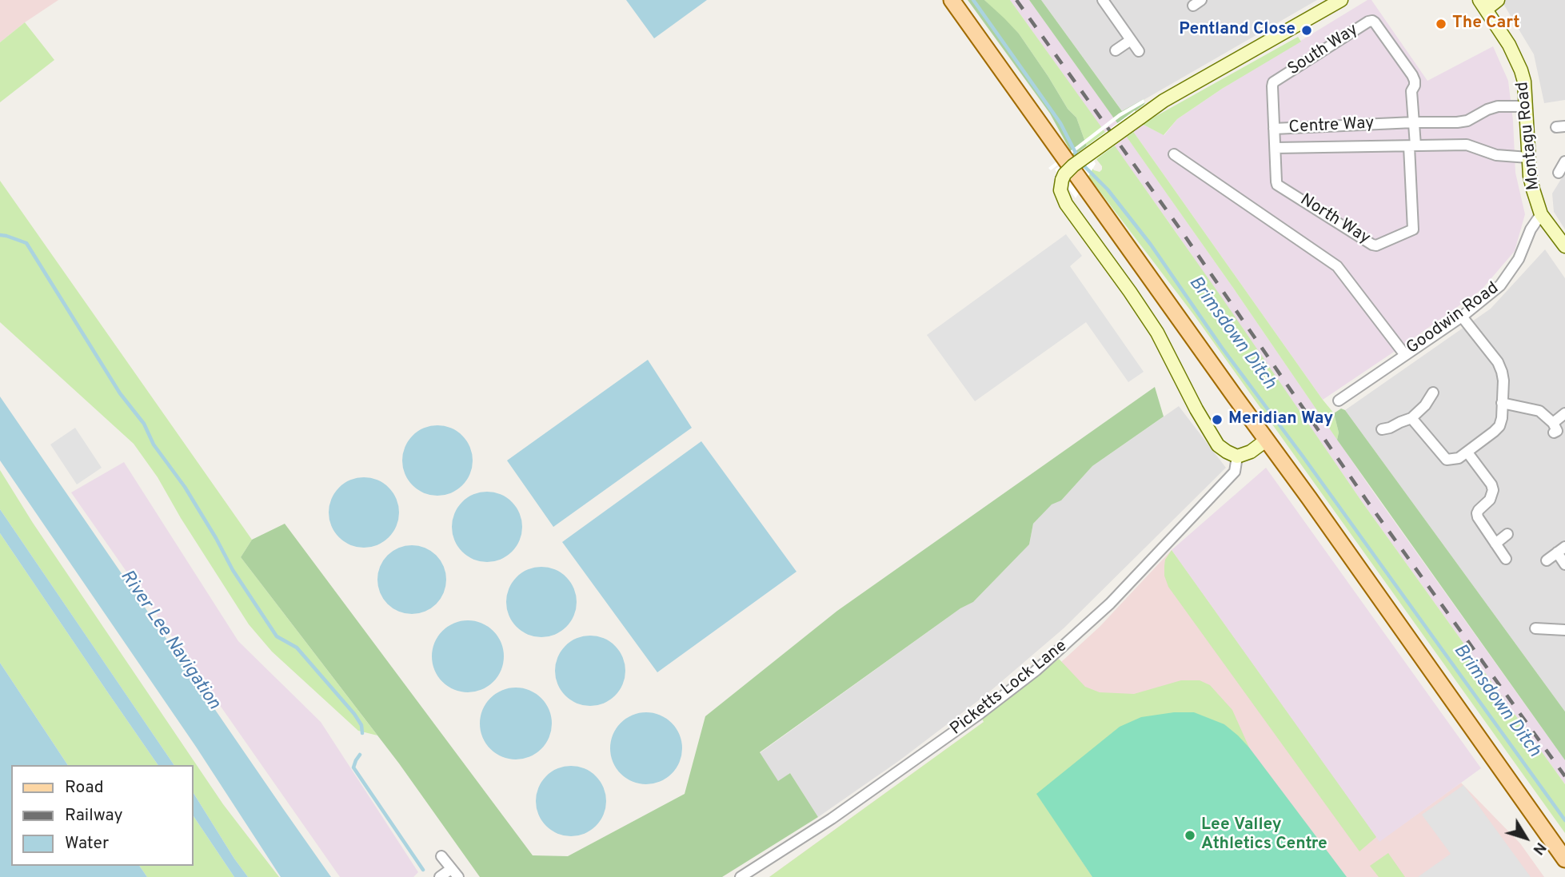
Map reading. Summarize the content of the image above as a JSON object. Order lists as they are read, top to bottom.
{
  "streets": {
    "street": [
      "South Way",
      "Centre Way",
      "Montagu Road",
      "North Way",
      "Goodwin Road",
      "Picketts Lock Lane"
    ]
  },
  "crossings": [
    ["South Way", "Centre Way"],
    ["Centre Way", "Montagu Road"],
    ["Centre Way", "North Way"],
    ["Montagu Road", "Goodwin Road"]
  ],
  "water": ["Brimsdown Ditch", "River Lee Navigation"],
  "places": [
    "The Cart",
    "Pentland Close",
    "Meridian Way",
    "Lee Valley Athletics Centre"
  ],
  "legend": ["Road", "Railway", "Water"],
  "north": "bottom right"
}
